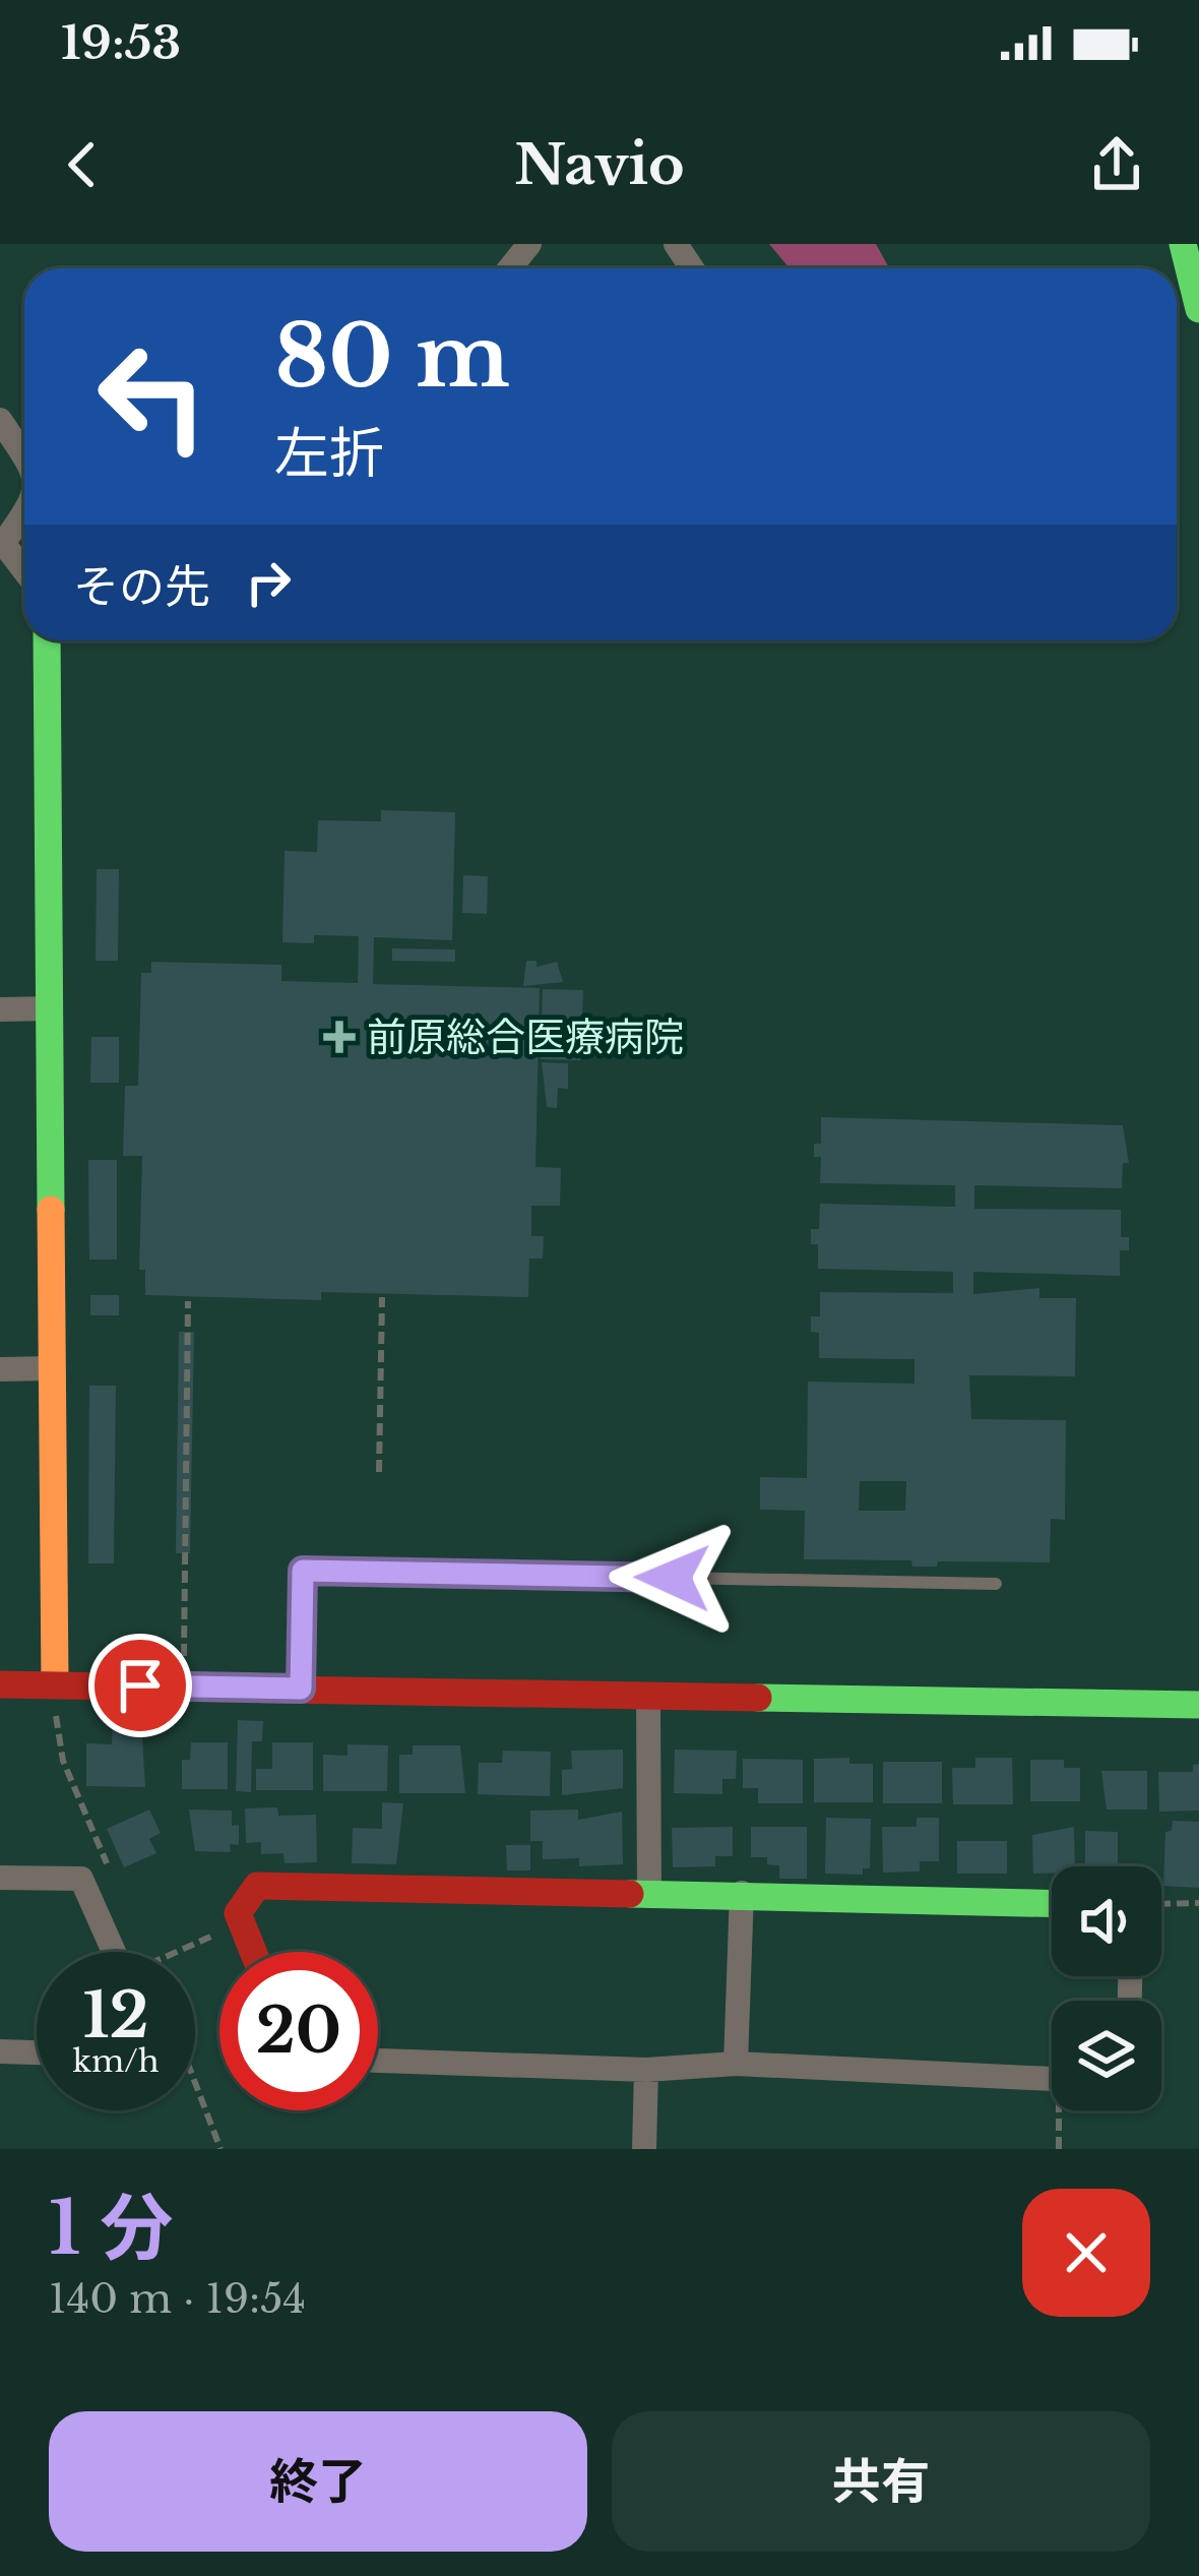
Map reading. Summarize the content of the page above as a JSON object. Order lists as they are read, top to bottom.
{
  "places": {
    "health": ["前原総合医療病院"]
  },
  "page": {
    "status": "19:53",
    "header": "Navio",
    "turn": ["80 m", "左折"],
    "then": "その先",
    "speed": "12 km/h",
    "limit": "20",
    "heading": ["1 分", "140 m · 19:54"],
    "buttons": ["終了", "共有"]
  }
}
